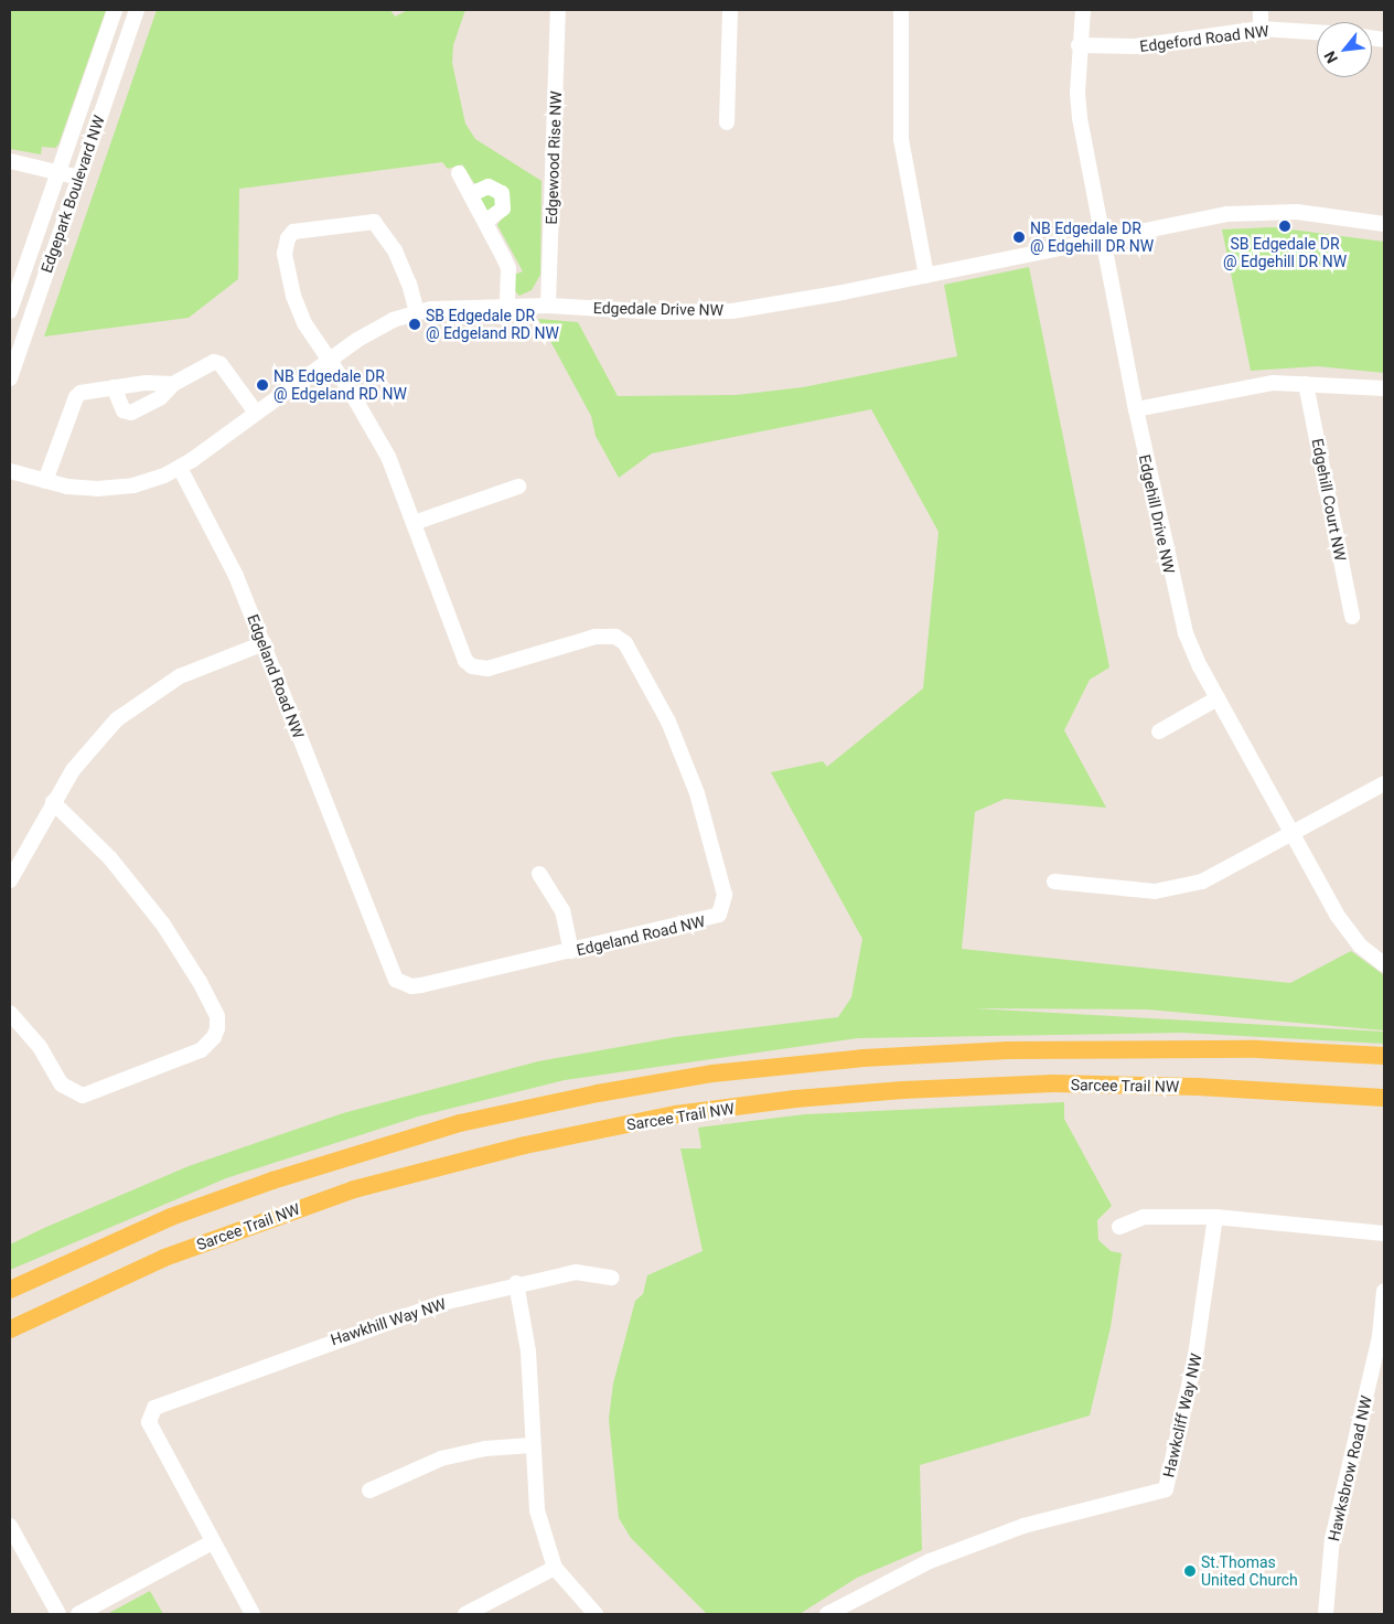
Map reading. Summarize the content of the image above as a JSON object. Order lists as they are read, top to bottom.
{
  "streets": {
    "main road": ["Sarcee Trail NW"],
    "street": [
      "Edgeford Road NW",
      "Edgewood Rise NW",
      "Edgepark Boulevard NW",
      "Edgedale Drive NW",
      "Edgehill Court NW",
      "Edgehill Drive NW",
      "Edgeland Road NW",
      "Hawkhill Way NW",
      "Hawkcliff Way NW",
      "Hawksbrow Road NW"
    ]
  },
  "crossings": [
    ["Edgeford Road NW", "Edgehill Drive NW"],
    ["Edgewood Rise NW", "Edgedale Drive NW"],
    ["Edgedale Drive NW", "Edgehill Drive NW"],
    ["Edgedale Drive NW", "Edgeland Road NW"]
  ],
  "places": [
    "SB Edgedale DR @ Edgehill DR NW",
    "NB Edgedale DR @ Edgehill DR NW",
    "SB Edgedale DR @ Edgeland RD NW",
    "NB Edgedale DR @ Edgeland RD NW",
    "St.Thomas United Church"
  ],
  "north": "bottom left"
}
